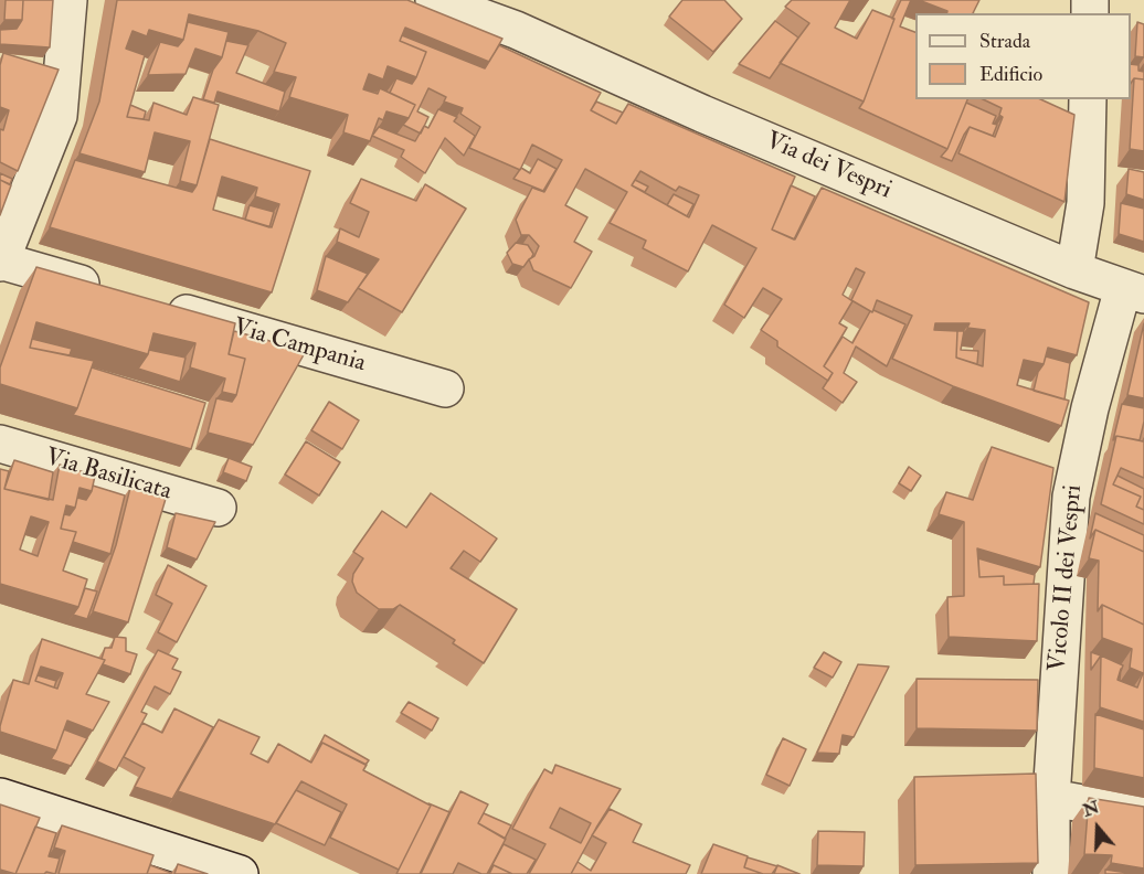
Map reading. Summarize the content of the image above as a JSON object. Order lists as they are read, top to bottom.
{
  "streets": {
    "street": [
      "Via dei Vespri",
      "Via Campania",
      "Via Basilicata",
      "Vicolo II dei Vespri"
    ]
  },
  "crossings": [
    ["Via dei Vespri", "Vicolo II dei Vespri"]
  ],
  "legend": ["Strada", "Edificio"],
  "north": "top"
}
